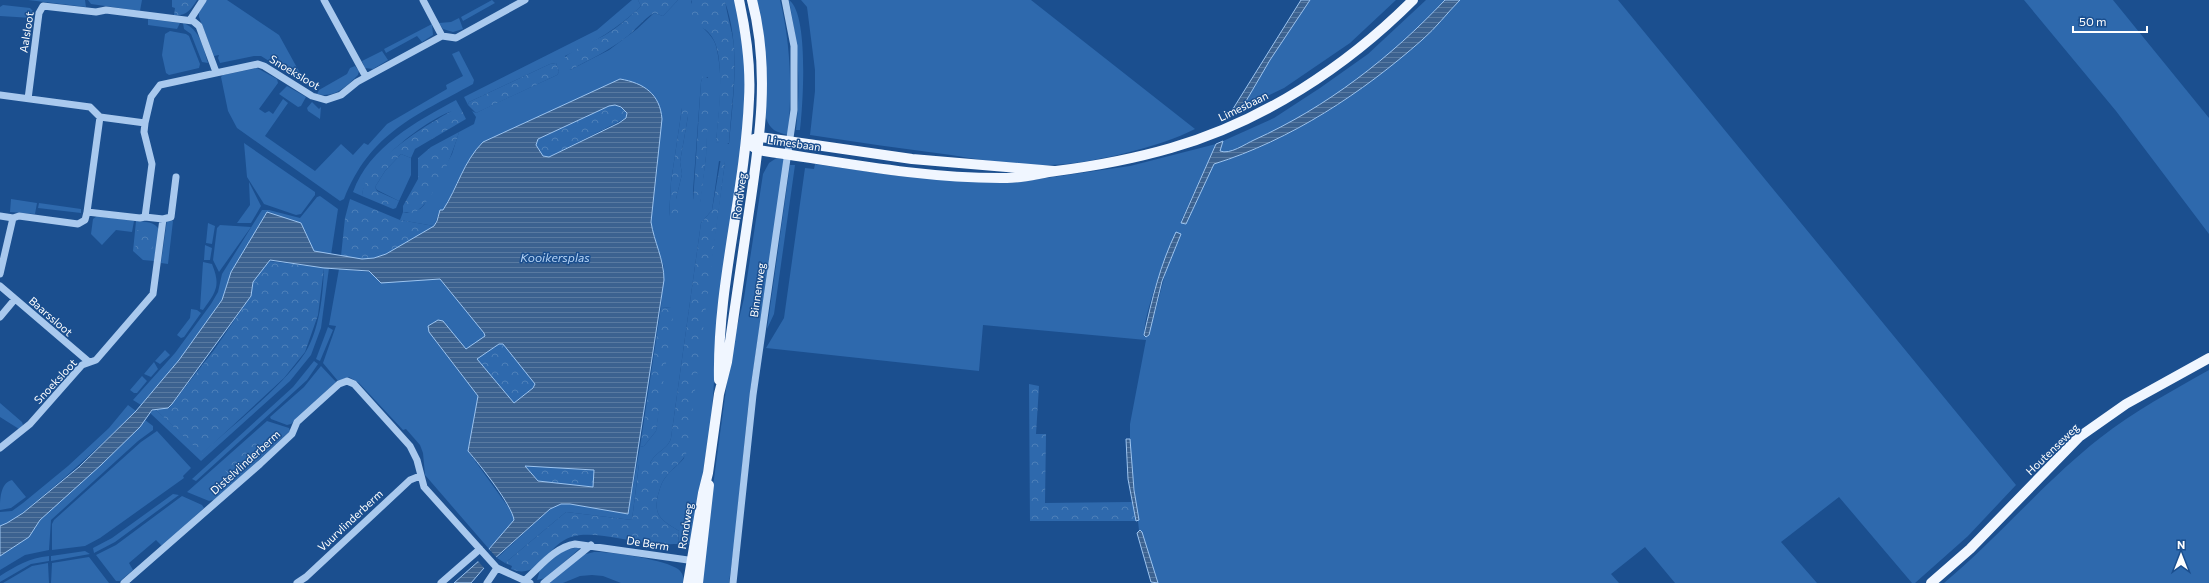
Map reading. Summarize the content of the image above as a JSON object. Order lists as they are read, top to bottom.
{
  "streets": {
    "main road": ["Limesbaan", "Rondweg", "Houtenseweg"],
    "street": [
      "Aalsloot",
      "Snoeksloot",
      "Binnenweg",
      "Baarssloot",
      "Distelvlinderberm",
      "Vuurvlinderberm",
      "De Berm"
    ]
  },
  "crossings": [
    ["Snoeksloot", "Baarssloot"],
    ["Limesbaan", "Rondweg"],
    ["Limesbaan", "Binnenweg"],
    ["Rondweg", "De Berm"],
    ["Distelvlinderberm", "Vuurvlinderberm"],
    ["Distelvlinderberm", "De Berm"]
  ],
  "water": ["Kooikersplas"],
  "scale_bar": "50 m",
  "north": "top"
}
